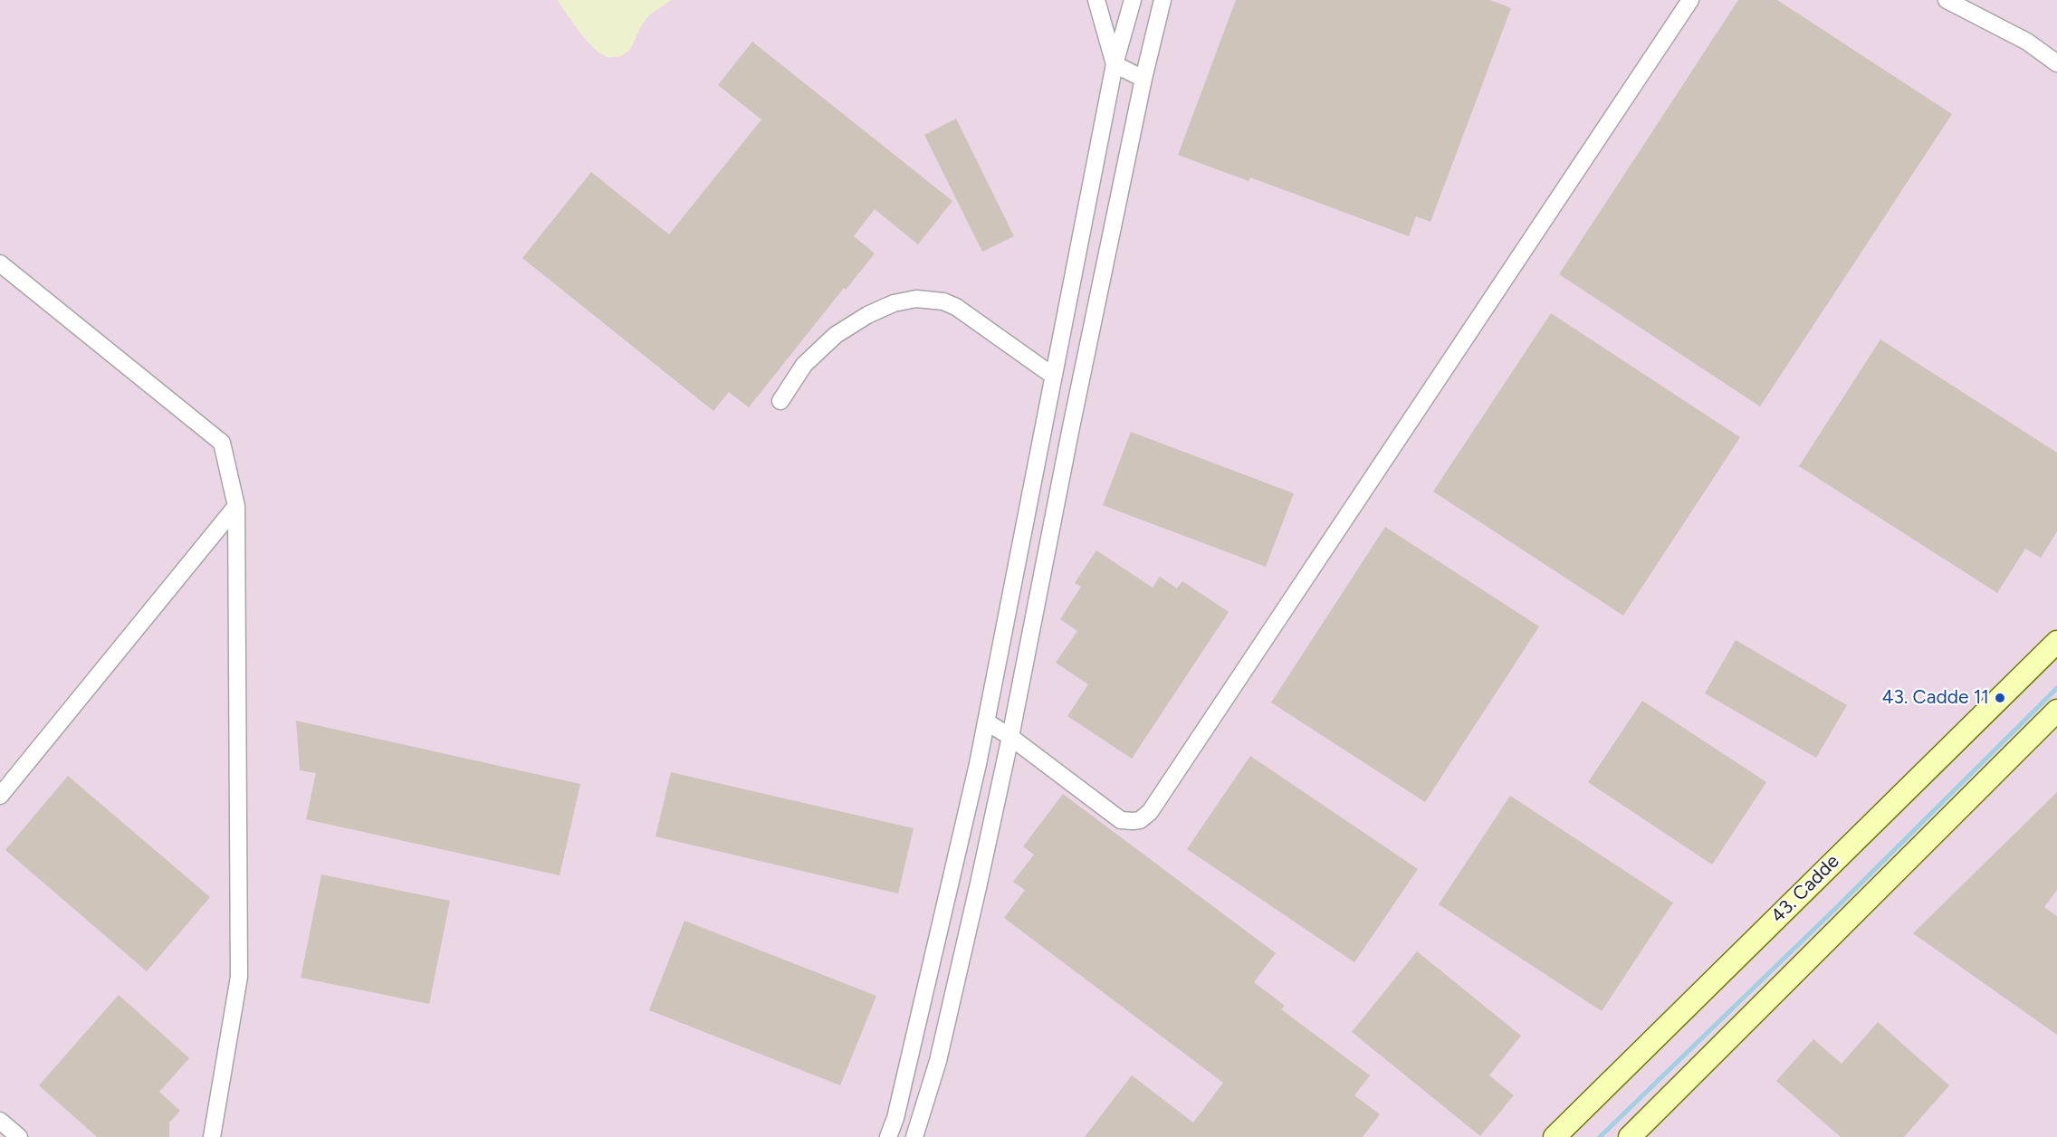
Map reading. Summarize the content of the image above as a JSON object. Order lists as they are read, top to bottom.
{
  "streets": {
    "main road": ["43. Cadde"]
  },
  "places": ["43. Cadde 11"]
}
